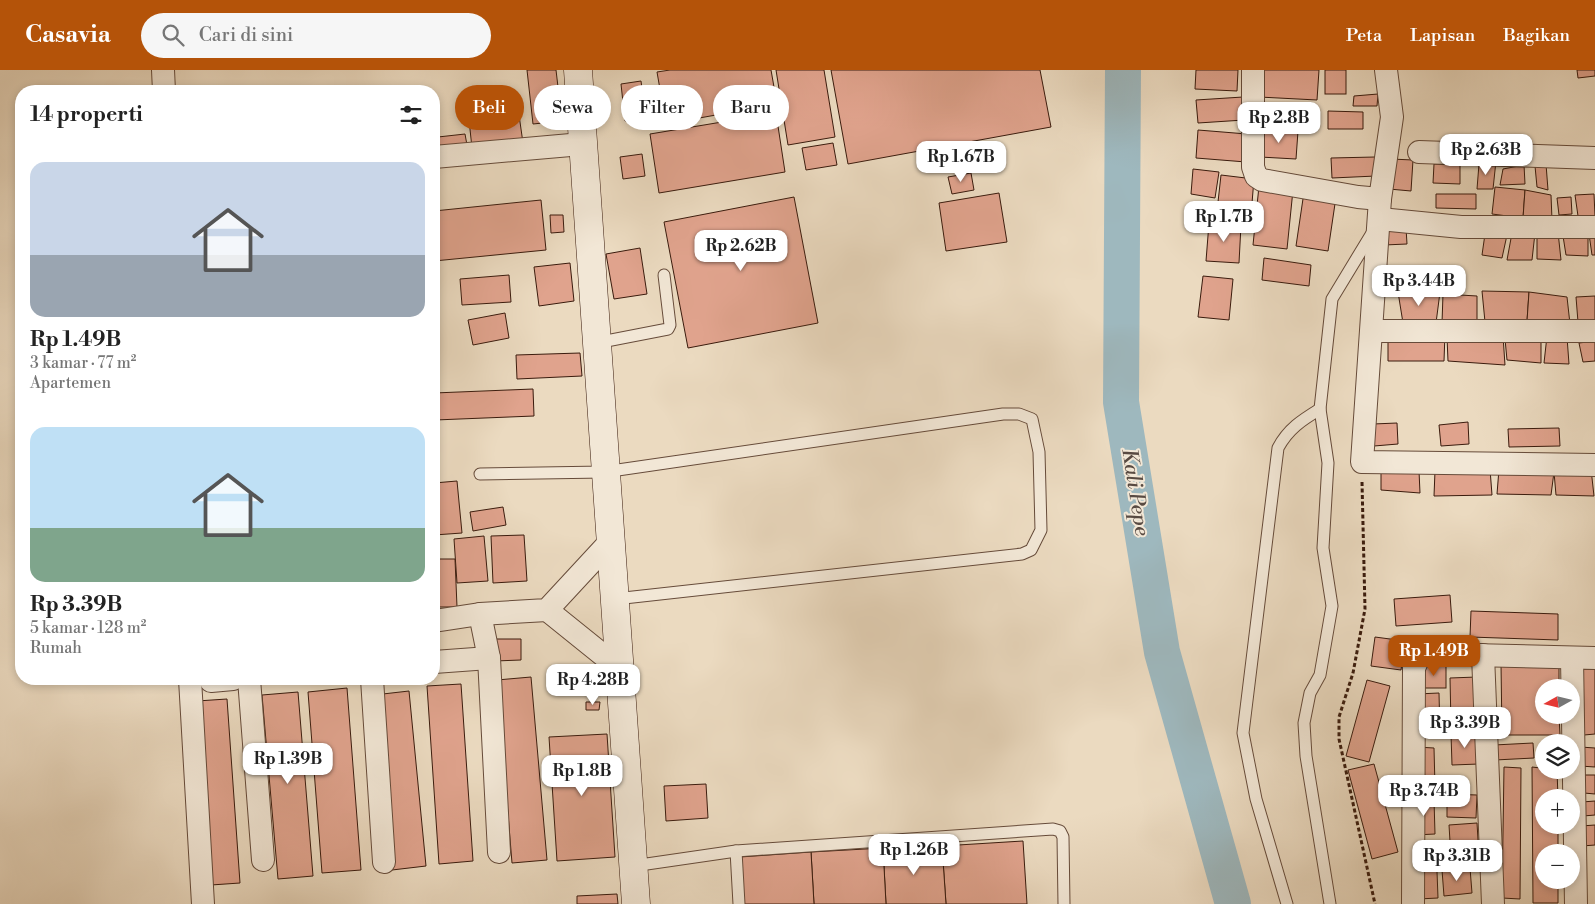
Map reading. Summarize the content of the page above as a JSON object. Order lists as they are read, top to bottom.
{
  "water": ["Kali Pepe"],
  "north": "left",
  "page": {
    "header": "Casavia",
    "search": "Cari di sini",
    "nav": ["Peta", "Lapisan", "Bagikan"],
    "chip": [
      "Beli",
      "Sewa",
      "Filter",
      "Baru"
    ],
    "heading": "14 properti",
    "price": [
      "Rp 2.8B",
      "Rp 2.63B",
      "Rp 1.67B",
      "Rp 1.7B",
      "Rp 2.62B",
      "Rp 3.44B",
      "Rp 1.49B",
      "Rp 4.28B",
      "Rp 3.39B",
      "Rp 1.39B",
      "Rp 1.8B",
      "Rp 3.74B",
      "Rp 1.26B",
      "Rp 3.31B"
    ],
    "list": [
      {
        "name": "Rp 1.49B",
        "note": "3 kamar · 77 m² · Apartemen"
      },
      {
        "name": "Rp 3.39B",
        "note": "5 kamar · 128 m² · Rumah"
      }
    ],
    "map_buttons": ["+", "−"]
  }
}
